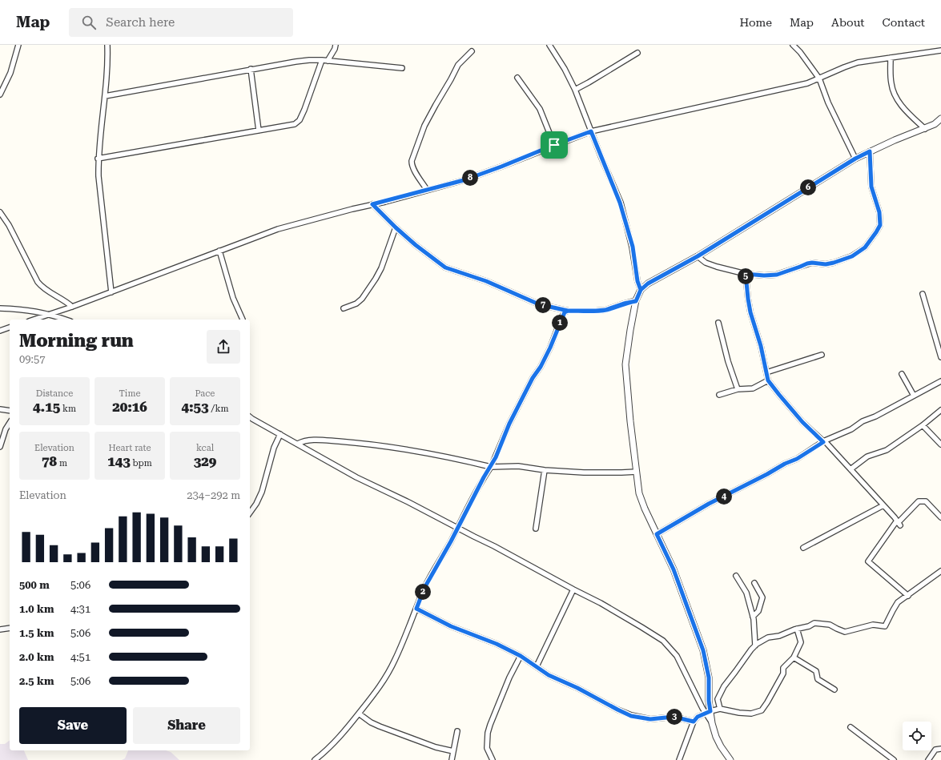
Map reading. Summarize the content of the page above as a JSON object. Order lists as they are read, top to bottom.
{
  "page": {
    "header": "Map",
    "search": "Search here",
    "nav": [
      "Home",
      "Map",
      "About",
      "Contact"
    ],
    "pins": [
      "8",
      "6",
      "5",
      "7",
      "1",
      "4",
      "2",
      "3"
    ],
    "heading": ["Morning run", "09:57"],
    "stats": [
      ["Distance", "4.15 km"],
      ["Time", "20:16"],
      ["Pace", "4:53 /km"],
      ["Elevation", "78 m"],
      ["Heart rate", "143 bpm"],
      ["kcal", "329"]
    ],
    "chart": ["Elevation", "234–292 m"],
    "list": [
      {
        "name": "500 m",
        "note": "5:06"
      },
      {
        "name": "1.0 km",
        "note": "4:31"
      },
      {
        "name": "1.5 km",
        "note": "5:06"
      },
      {
        "name": "2.0 km",
        "note": "4:51"
      },
      {
        "name": "2.5 km",
        "note": "5:06"
      }
    ],
    "buttons": ["Save", "Share"]
  }
}
